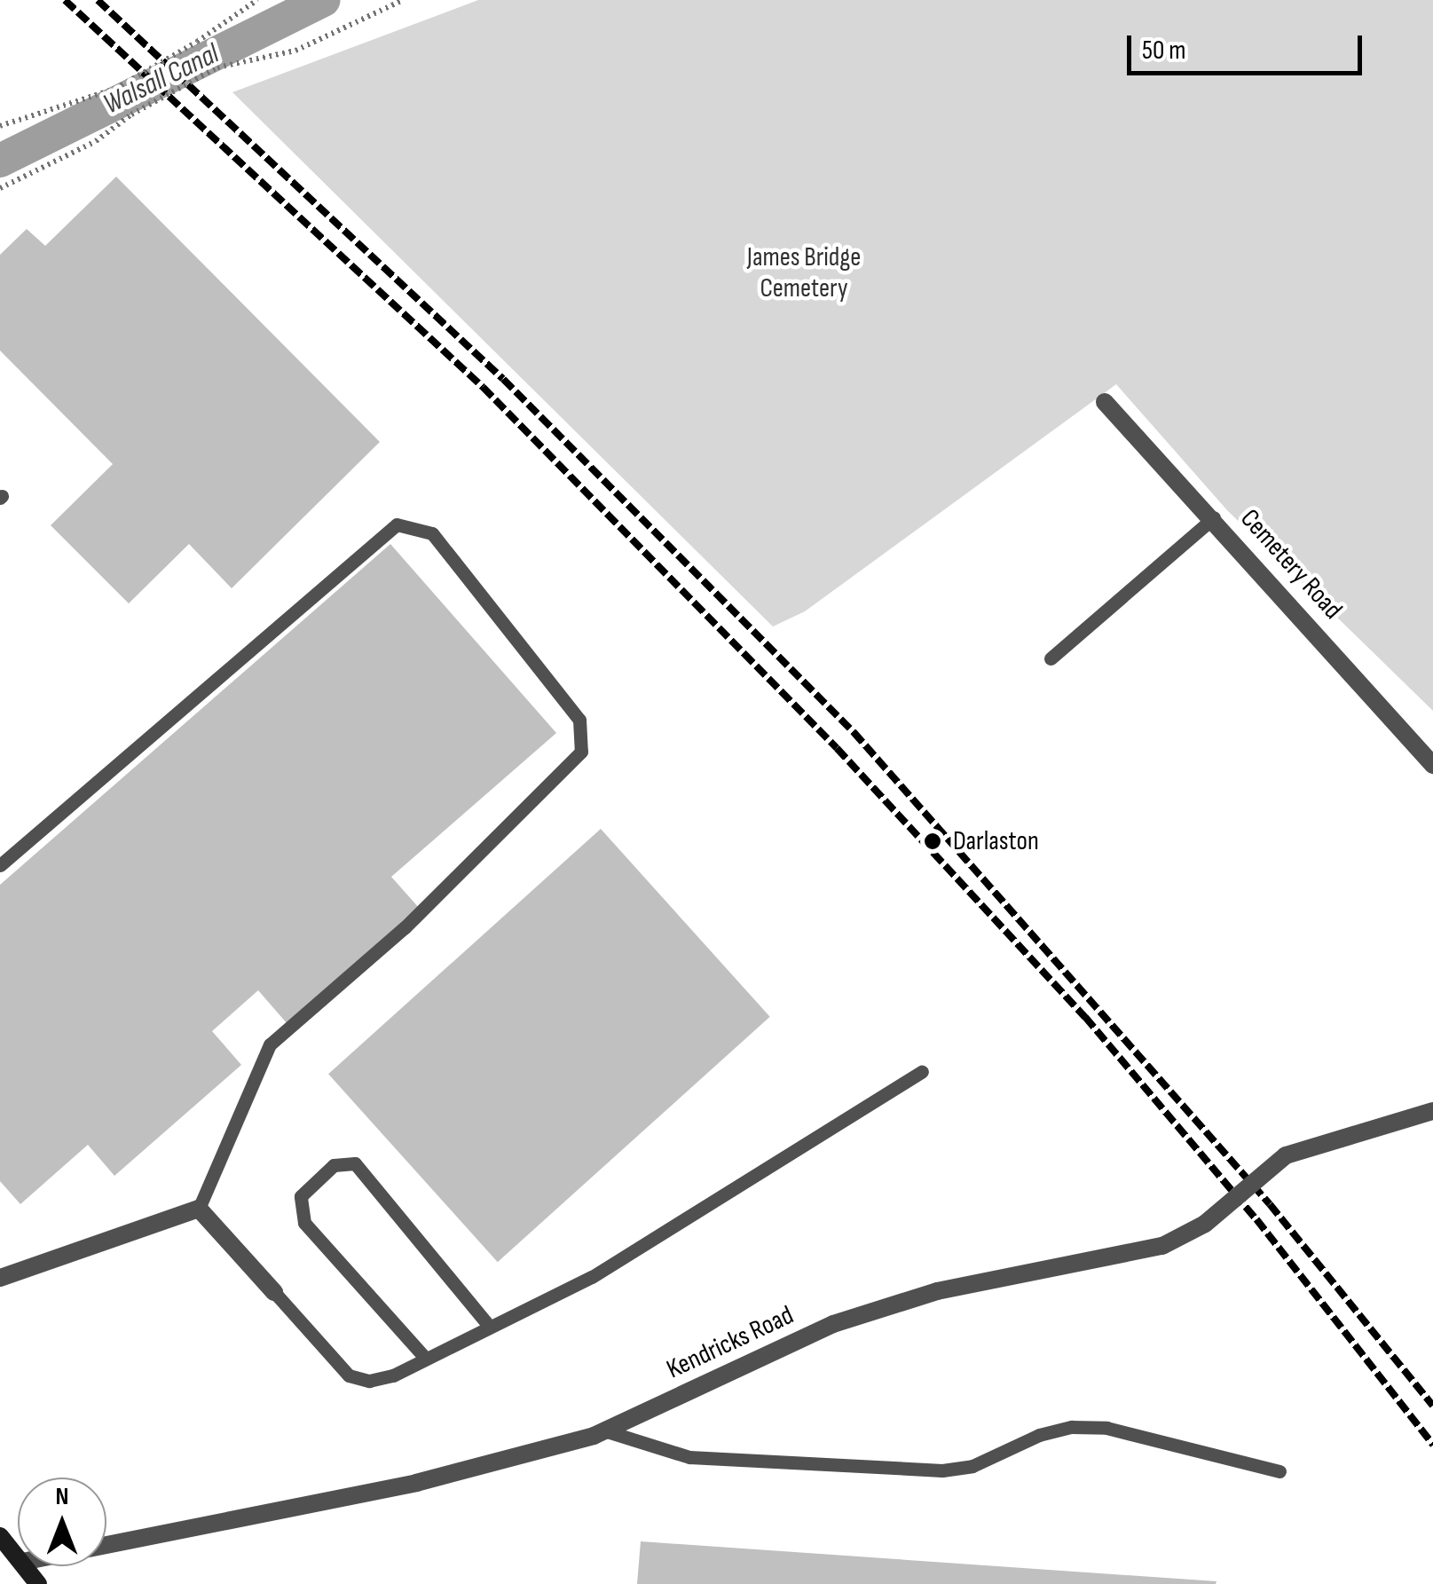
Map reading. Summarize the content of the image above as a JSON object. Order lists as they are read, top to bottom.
{
  "streets": {
    "street": ["Cemetery Road", "Kendricks Road"]
  },
  "water": ["Walsall Canal"],
  "parks": ["James Bridge Cemetery"],
  "places": ["Darlaston"],
  "scale_bar": "50 m",
  "north": "top"
}
